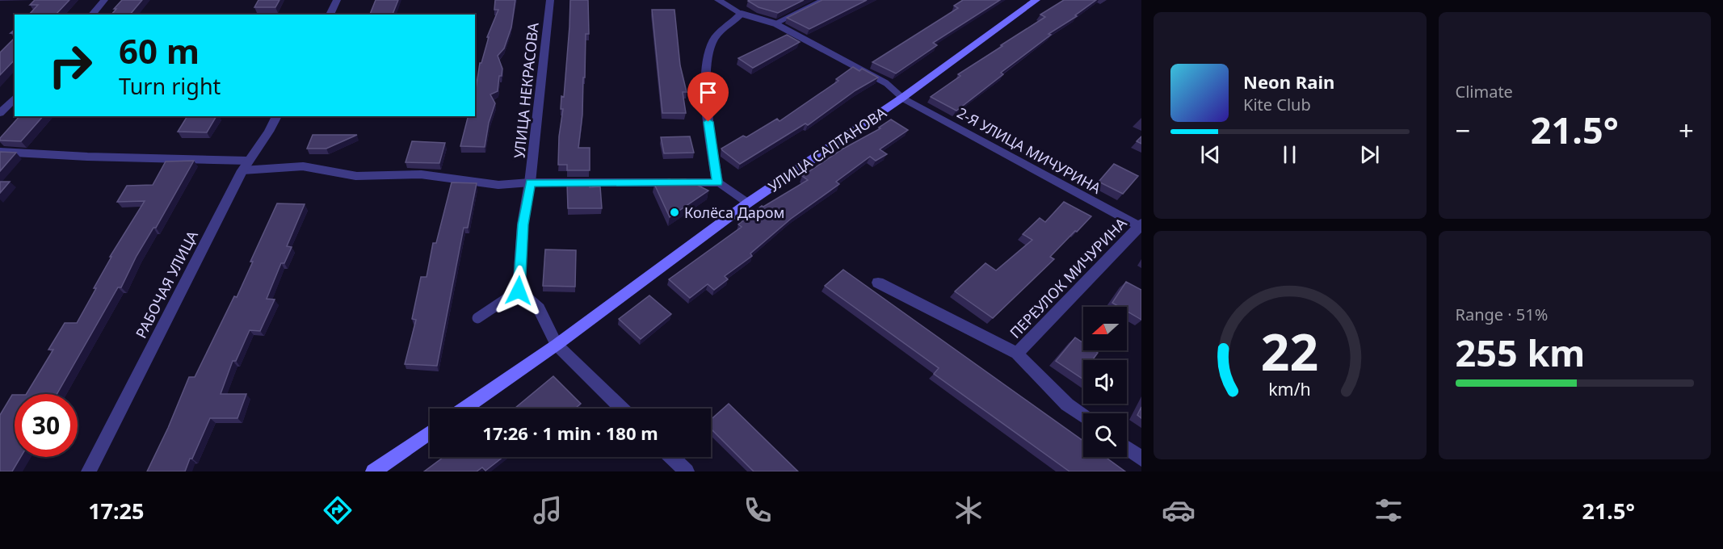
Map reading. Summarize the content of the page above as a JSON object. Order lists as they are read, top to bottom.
{
  "streets": {
    "main road": ["УЛИЦА САЛТАНОВА"],
    "street": [
      "УЛИЦА НЕКРАСОВА",
      "2-Я УЛИЦА МИЧУРИНА",
      "ПЕРЕУЛОК МИЧУРИНА",
      "РАБОЧАЯ УЛИЦА"
    ]
  },
  "crossings": [
    ["УЛИЦА САЛТАНОВА", "2-Я УЛИЦА МИЧУРИНА"],
    ["2-Я УЛИЦА МИЧУРИНА", "ПЕРЕУЛОК МИЧУРИНА"]
  ],
  "places": ["Колёса Даром"],
  "north": "left",
  "page": {
    "tile": [
      "Climate",
      ["Range · 51%", "255 km"]
    ],
    "turn": ["60 m", "Turn right"],
    "song": ["Neon Rain", "Kite Club"],
    "heat": ["−", "21.5°", "+"],
    "limit": "30",
    "trip": "17:26 · 1 min · 180 m",
    "tabs": ["17:25", "21.5°"],
    "gauge": ["22", "km/h"]
  }
}
